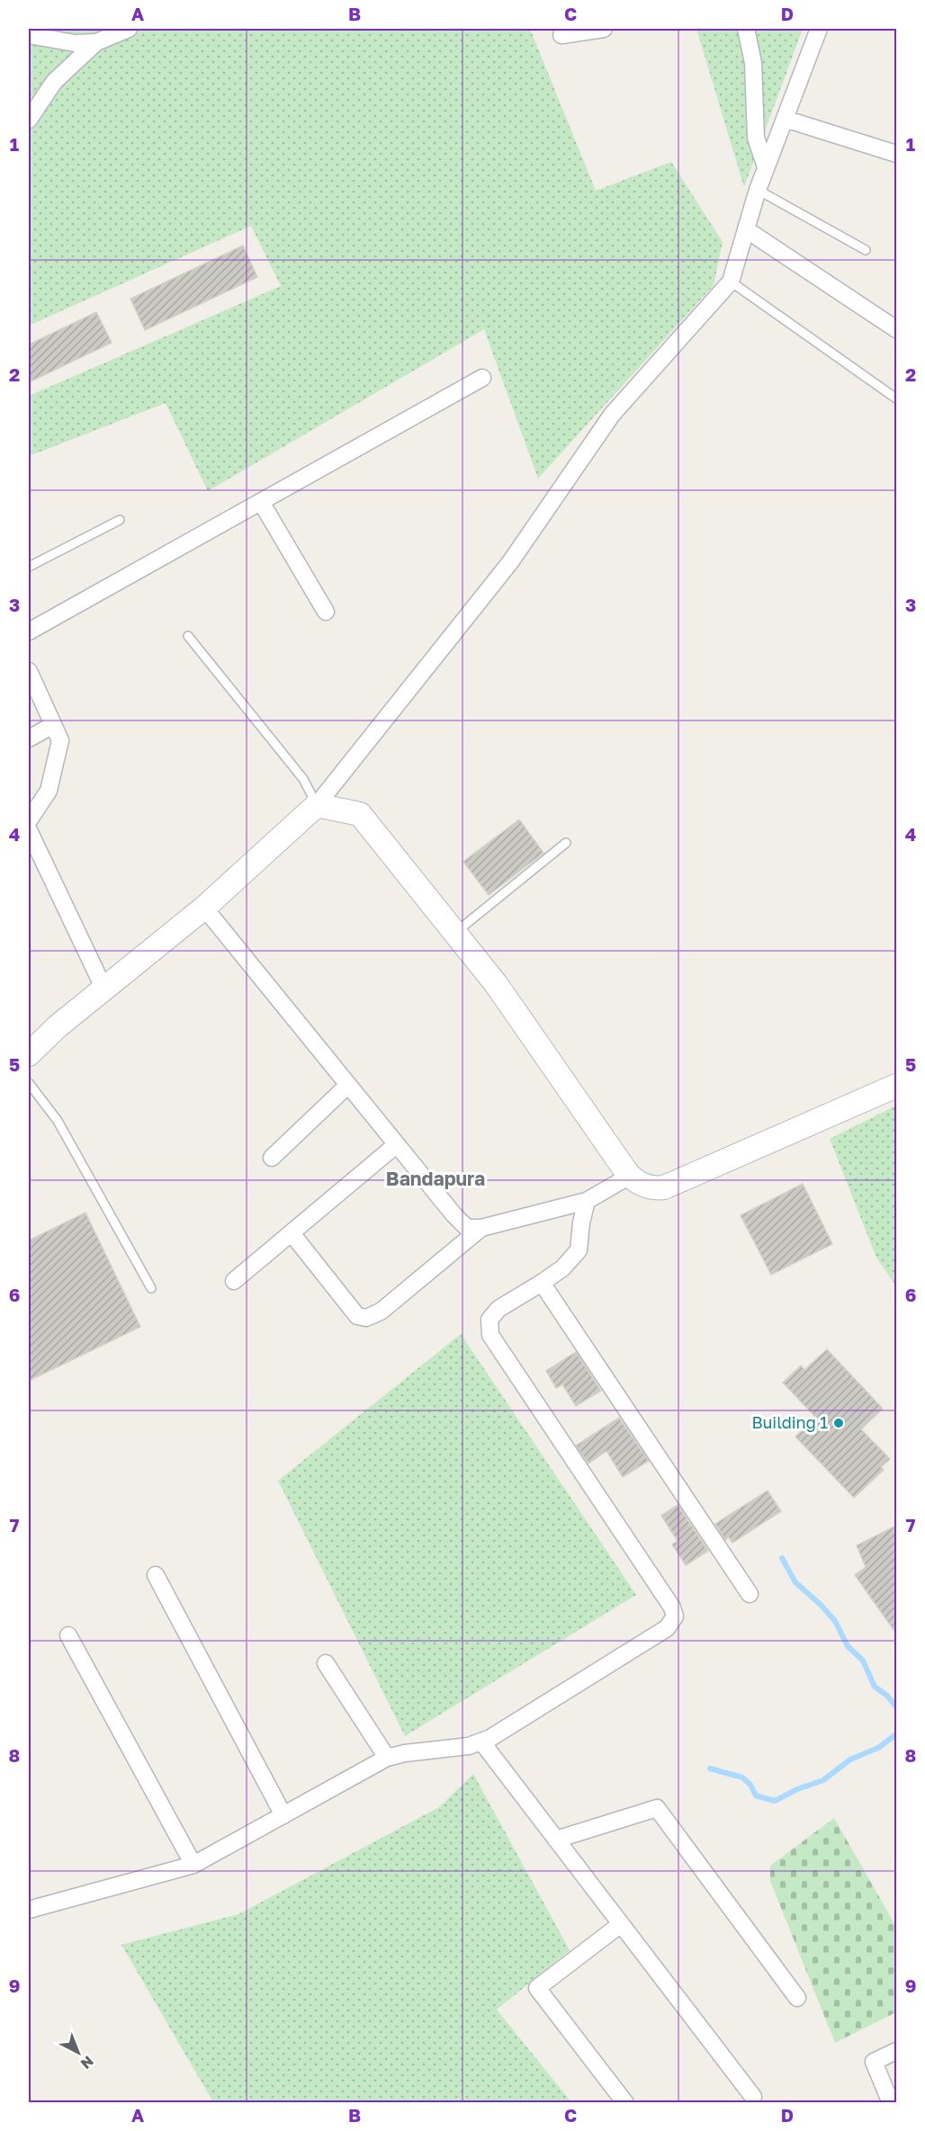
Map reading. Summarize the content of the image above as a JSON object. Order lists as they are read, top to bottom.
{
  "districts": ["Bandapura"],
  "places": ["Building 1"],
  "north": "bottom right",
  "grid": {
    "columns": [
      "A",
      "B",
      "C",
      "D"
    ],
    "rows": [
      "1",
      "2",
      "3",
      "4",
      "5",
      "6",
      "7",
      "8",
      "9"
    ]
  }
}
